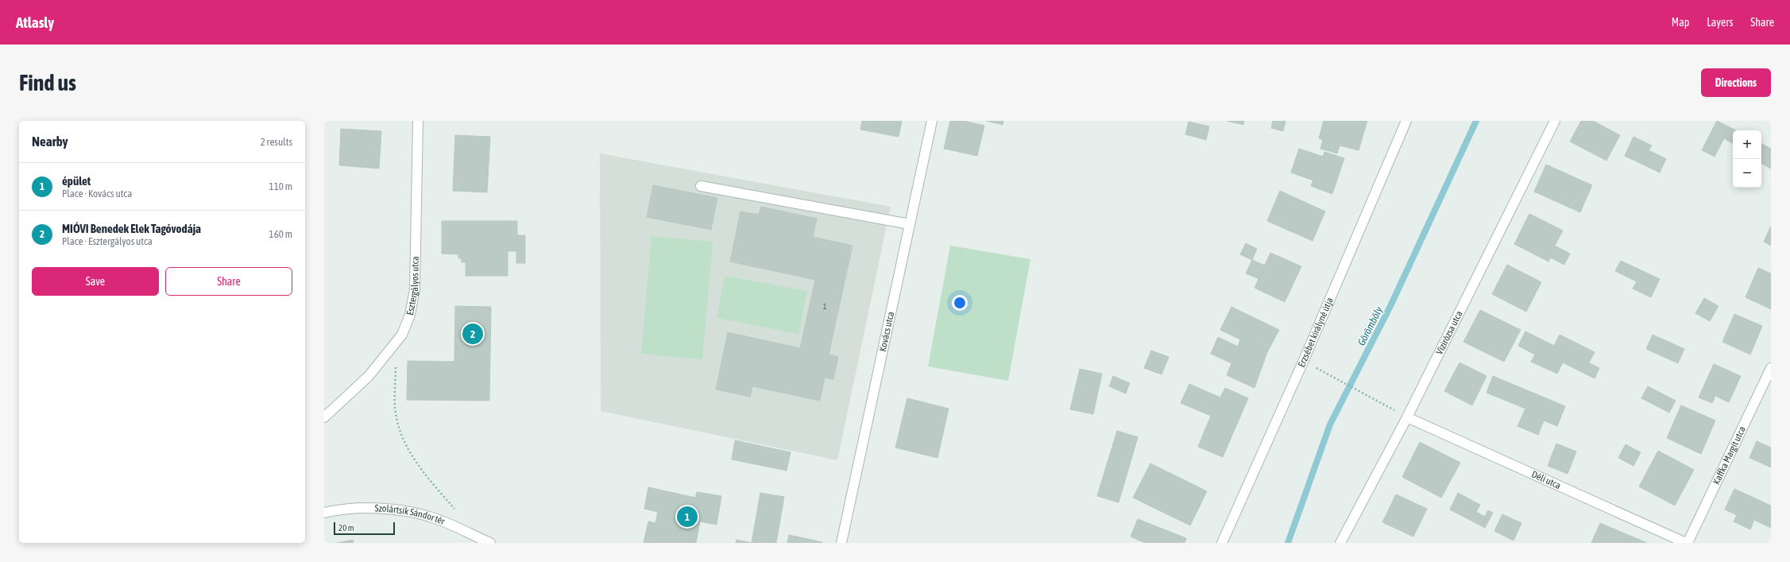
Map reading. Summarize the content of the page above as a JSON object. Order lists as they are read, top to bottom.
{
  "streets": {
    "street": [
      "Esztergályos utca",
      "Kovács utca",
      "Erzsébet királyné útja",
      "Vízirózsa utca",
      "Kaffka Margit utca",
      "Déli utca",
      "Szolártsik Sándor tér"
    ]
  },
  "crossings": [
    ["Vízirózsa utca", "Déli utca"],
    ["Kaffka Margit utca", "Déli utca"]
  ],
  "water": ["Görömböly"],
  "house_numbers": ["1"],
  "scale_bar": "20 m",
  "page": {
    "header": "Atlasly",
    "nav": ["Map", "Layers", "Share"],
    "buttons": [
      "Directions",
      ["Save", "Share"]
    ],
    "title": "Find us",
    "heading": ["Nearby", "2 results"],
    "map_buttons": ["+", "−"],
    "list": [
      {
        "mark": "1",
        "name": "épület",
        "note": "Place · Kovács utca",
        "value": "110 m"
      },
      {
        "mark": "2",
        "name": "MIÓVI Benedek Elek Tagóvodája",
        "note": "Place · Esztergályos utca",
        "value": "160 m"
      }
    ],
    "pins": ["2", "1"],
    "scale": "20 m"
  }
}
